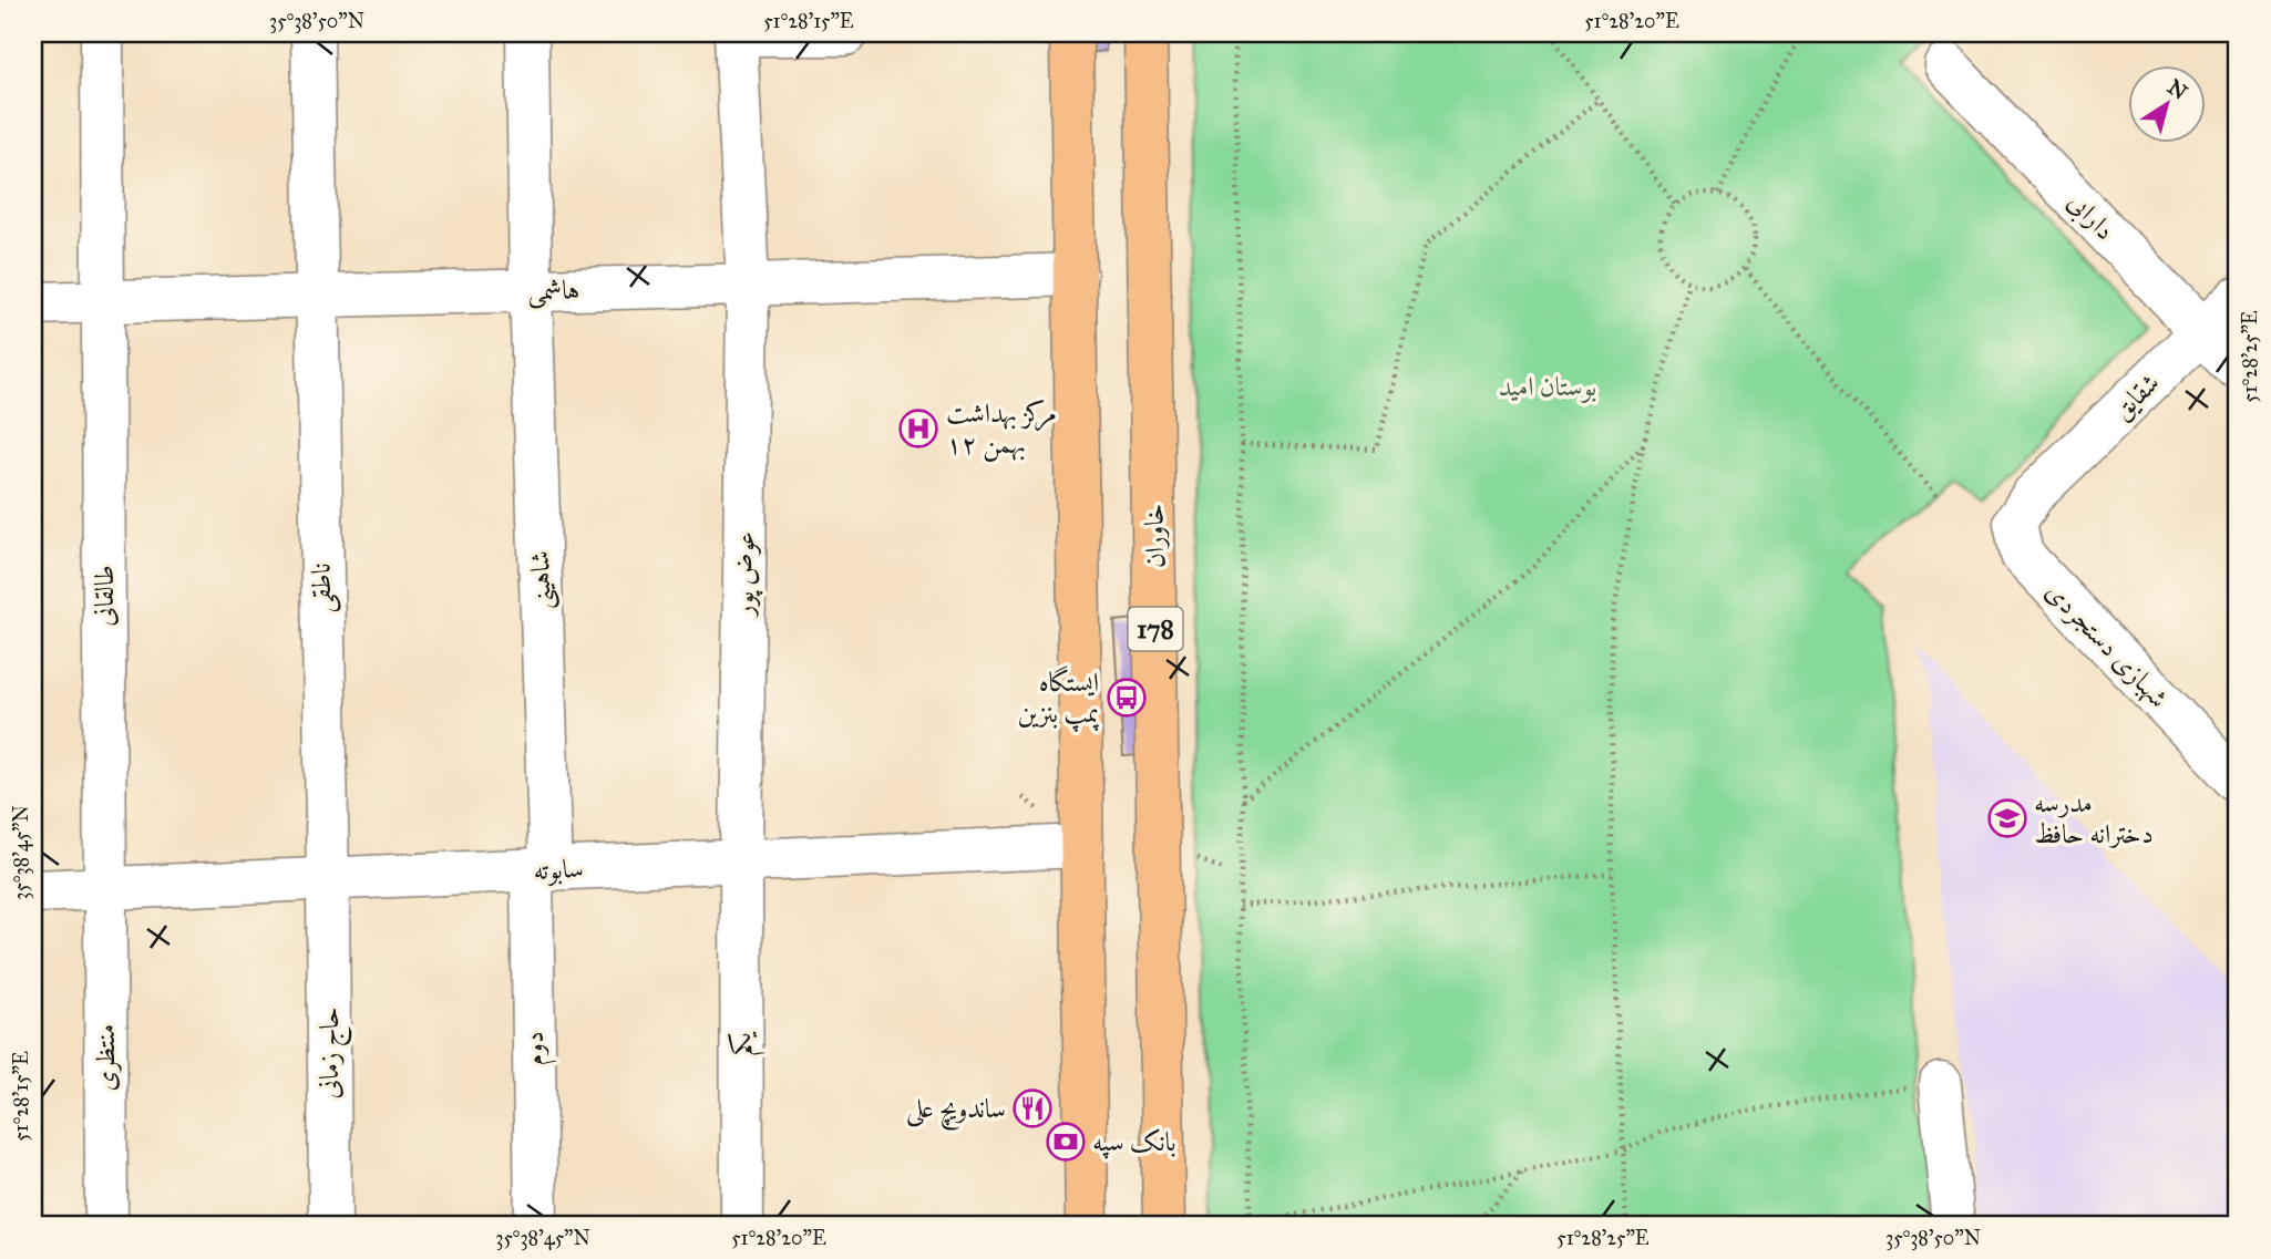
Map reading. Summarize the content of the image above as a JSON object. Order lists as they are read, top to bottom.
{
  "streets": {
    "main road": ["خاوران", "178"],
    "street": [
      "دارابی",
      "هاشمی",
      "شقایق",
      "عوض پور",
      "شاهینی",
      "ناطقی",
      "طالقانی",
      "شهبازی دستجردی",
      "سابوته",
      "یکم",
      "دوم",
      "حاج زمانی",
      "منتظری"
    ]
  },
  "crossings": [
    ["دارابی", "شقایق"],
    ["هاشمی", "عوض پور"],
    ["هاشمی", "شاهینی"],
    ["هاشمی", "ناطقی"],
    ["هاشمی", "طالقانی"],
    ["شقایق", "شهبازی دستجردی"],
    ["عوض پور", "سابوته"],
    ["عوض پور", "یکم"],
    ["شاهینی", "سابوته"],
    ["شاهینی", "دوم"],
    ["ناطقی", "سابوته"],
    ["ناطقی", "حاج زمانی"],
    ["طالقانی", "سابوته"],
    ["طالقانی", "منتظری"],
    ["سابوته", "یکم"],
    ["سابوته", "دوم"],
    ["سابوته", "حاج زمانی"],
    ["سابوته", "منتظری"]
  ],
  "parks": ["بوستان امید"],
  "places": {
    "hospital": ["مرکز بهداشت ۱۲ بهمن"],
    "bus stop": ["ایستگاه پمپ بنزین"],
    "school or university": ["مدرسه دخترانه حافظ"],
    "restaurant": ["ساندویچ علی"],
    "bank": ["بانک سپه"]
  },
  "north": "top right",
  "coordinates": [
    "35°38'50\"N",
    "51°28'15\"E",
    "51°28'20\"E",
    "51°28'25\"E",
    "35°38'45\"N"
  ]
}
